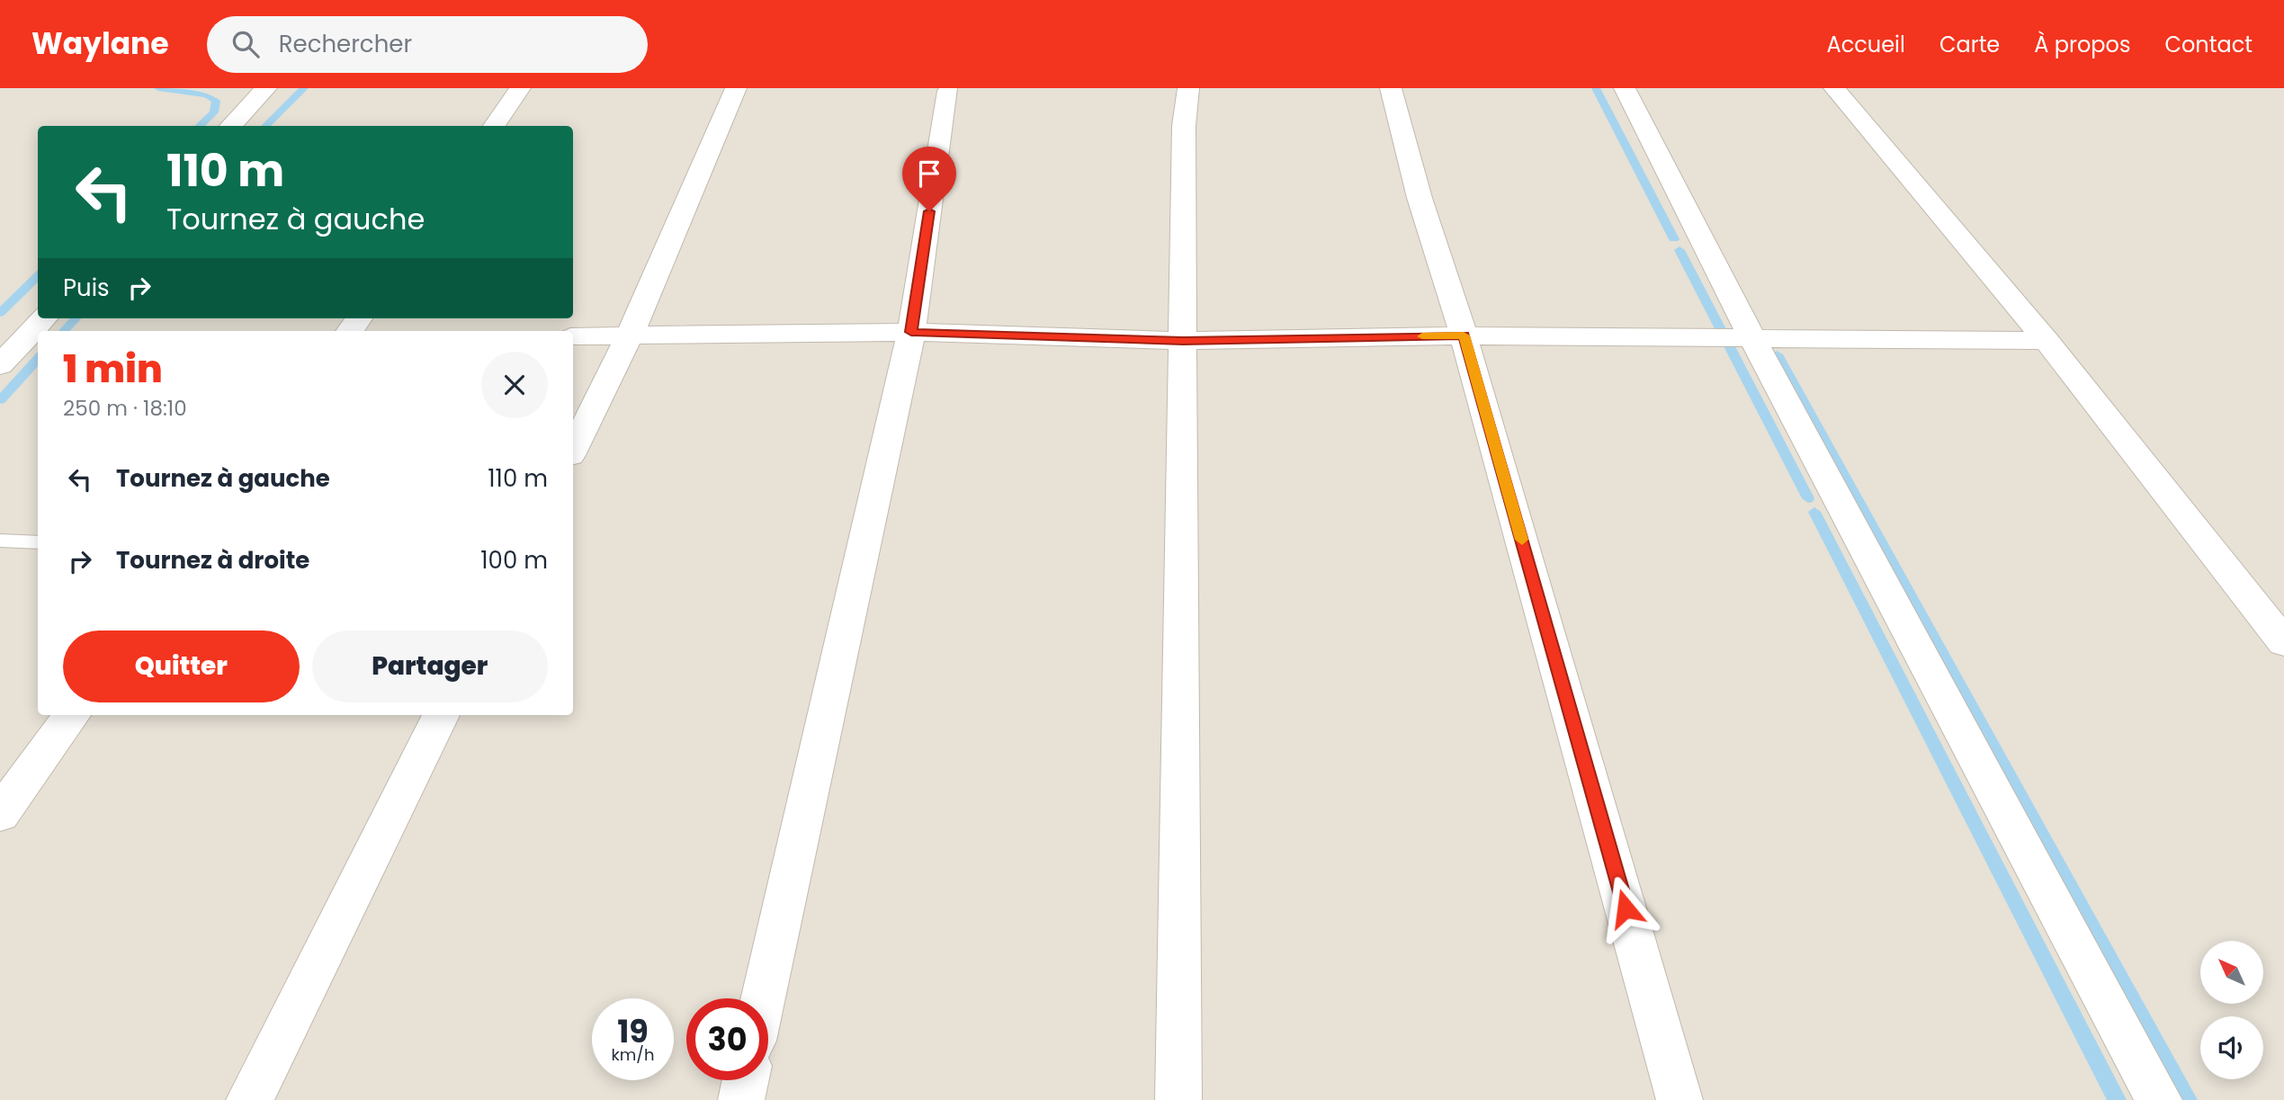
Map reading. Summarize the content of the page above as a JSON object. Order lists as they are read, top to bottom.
{
  "north": "top left",
  "page": {
    "header": "Waylane",
    "search": "Rechercher",
    "nav": [
      "Accueil",
      "Carte",
      "À propos",
      "Contact"
    ],
    "turn": ["110 m", "Tournez à gauche"],
    "then": "Puis",
    "heading": ["1 min", "250 m · 18:10"],
    "list": [
      {
        "name": "Tournez à gauche",
        "value": "110 m"
      },
      {
        "name": "Tournez à droite",
        "value": "100 m"
      }
    ],
    "buttons": ["Quitter", "Partager"],
    "speed": "19 km/h",
    "limit": "30"
  }
}
